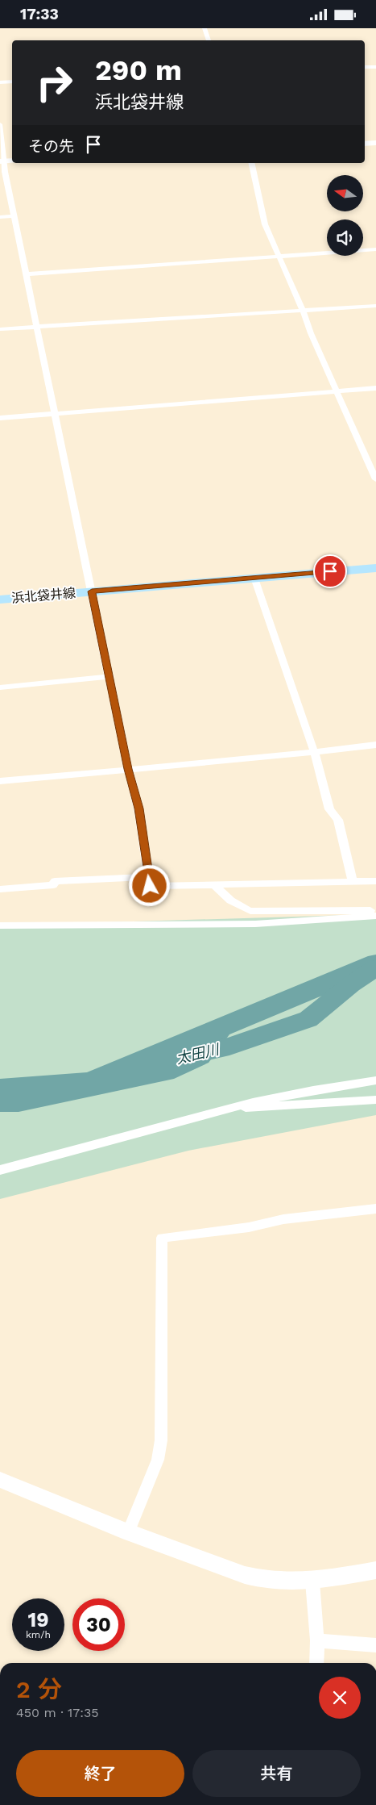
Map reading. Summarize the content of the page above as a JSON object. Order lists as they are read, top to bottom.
{
  "streets": {
    "main road": ["浜北袋井線"]
  },
  "water": ["太田川"],
  "north": "left",
  "page": {
    "status": "17:33",
    "turn": ["290 m", "浜北袋井線"],
    "then": "その先",
    "speed": "19 km/h",
    "limit": "30",
    "heading": ["2 分", "450 m · 17:35"],
    "buttons": ["終了", "共有"]
  }
}
